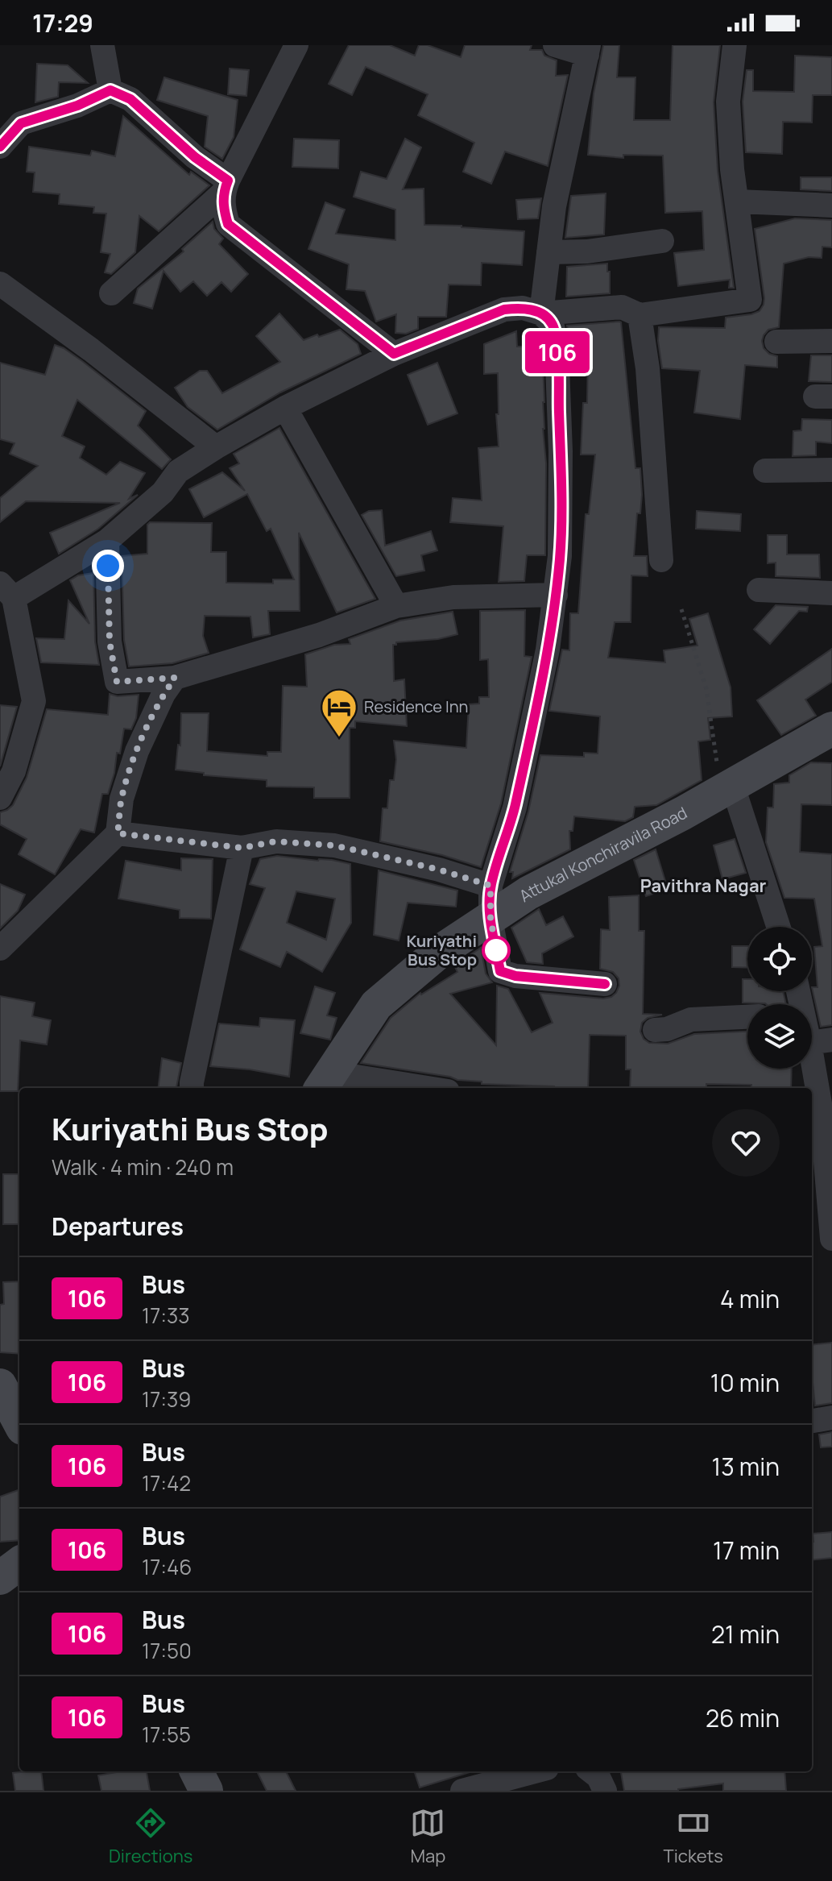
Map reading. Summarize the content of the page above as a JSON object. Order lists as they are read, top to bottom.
{
  "streets": {
    "main road": ["Attukal Konchiravila Road"]
  },
  "districts": ["Pavithra Nagar"],
  "places": {
    "hotel": ["Residence Inn"],
    "other": ["Kuriyathi Bus Stop"]
  },
  "lines": ["bus line 106"],
  "page": {
    "status": "17:29",
    "on_map": "106",
    "heading": [
      ["Kuriyathi Bus Stop", "Walk · 4 min · 240 m"],
      "Departures"
    ],
    "list": [
      {
        "mark": "106",
        "name": "Bus",
        "note": "17:33",
        "value": "4 min"
      },
      {
        "mark": "106",
        "name": "Bus",
        "note": "17:39",
        "value": "10 min"
      },
      {
        "mark": "106",
        "name": "Bus",
        "note": "17:42",
        "value": "13 min"
      },
      {
        "mark": "106",
        "name": "Bus",
        "note": "17:46",
        "value": "17 min"
      },
      {
        "mark": "106",
        "name": "Bus",
        "note": "17:50",
        "value": "21 min"
      },
      {
        "mark": "106",
        "name": "Bus",
        "note": "17:55",
        "value": "26 min"
      }
    ],
    "tabs": ["Directions", "Map", "Tickets"]
  }
}
